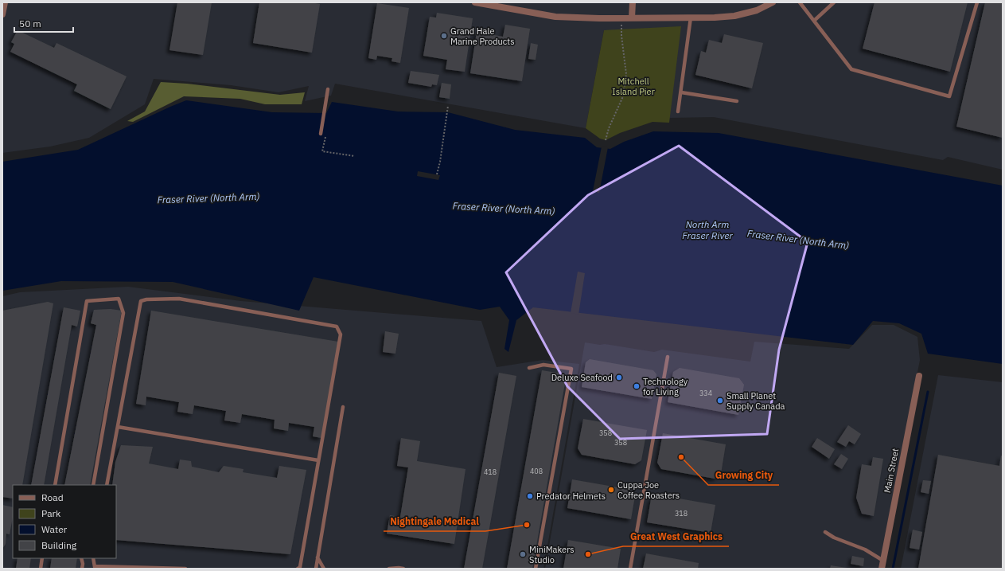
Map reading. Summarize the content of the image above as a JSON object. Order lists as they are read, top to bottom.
{
  "streets": {
    "street": ["Main Street"]
  },
  "water": ["Fraser River (North Arm)", "North Arm Fraser River"],
  "parks": ["Mitchell Island Pier"],
  "places": [
    "Grand Hale Marine Products",
    "Deluxe Seafood",
    "Technology for Living",
    "Small Planet Supply Canada",
    "Growing City",
    "Cuppa Joe Coffee Roasters",
    "Predator Helmets",
    "Nightingale Medical",
    "MiniMakers Studio",
    "Great West Graphics"
  ],
  "house_numbers": [
    "334",
    "358",
    "358",
    "408",
    "418",
    "318"
  ],
  "legend": [
    "Road",
    "Park",
    "Water",
    "Building"
  ],
  "scale_bar": "50 m"
}
